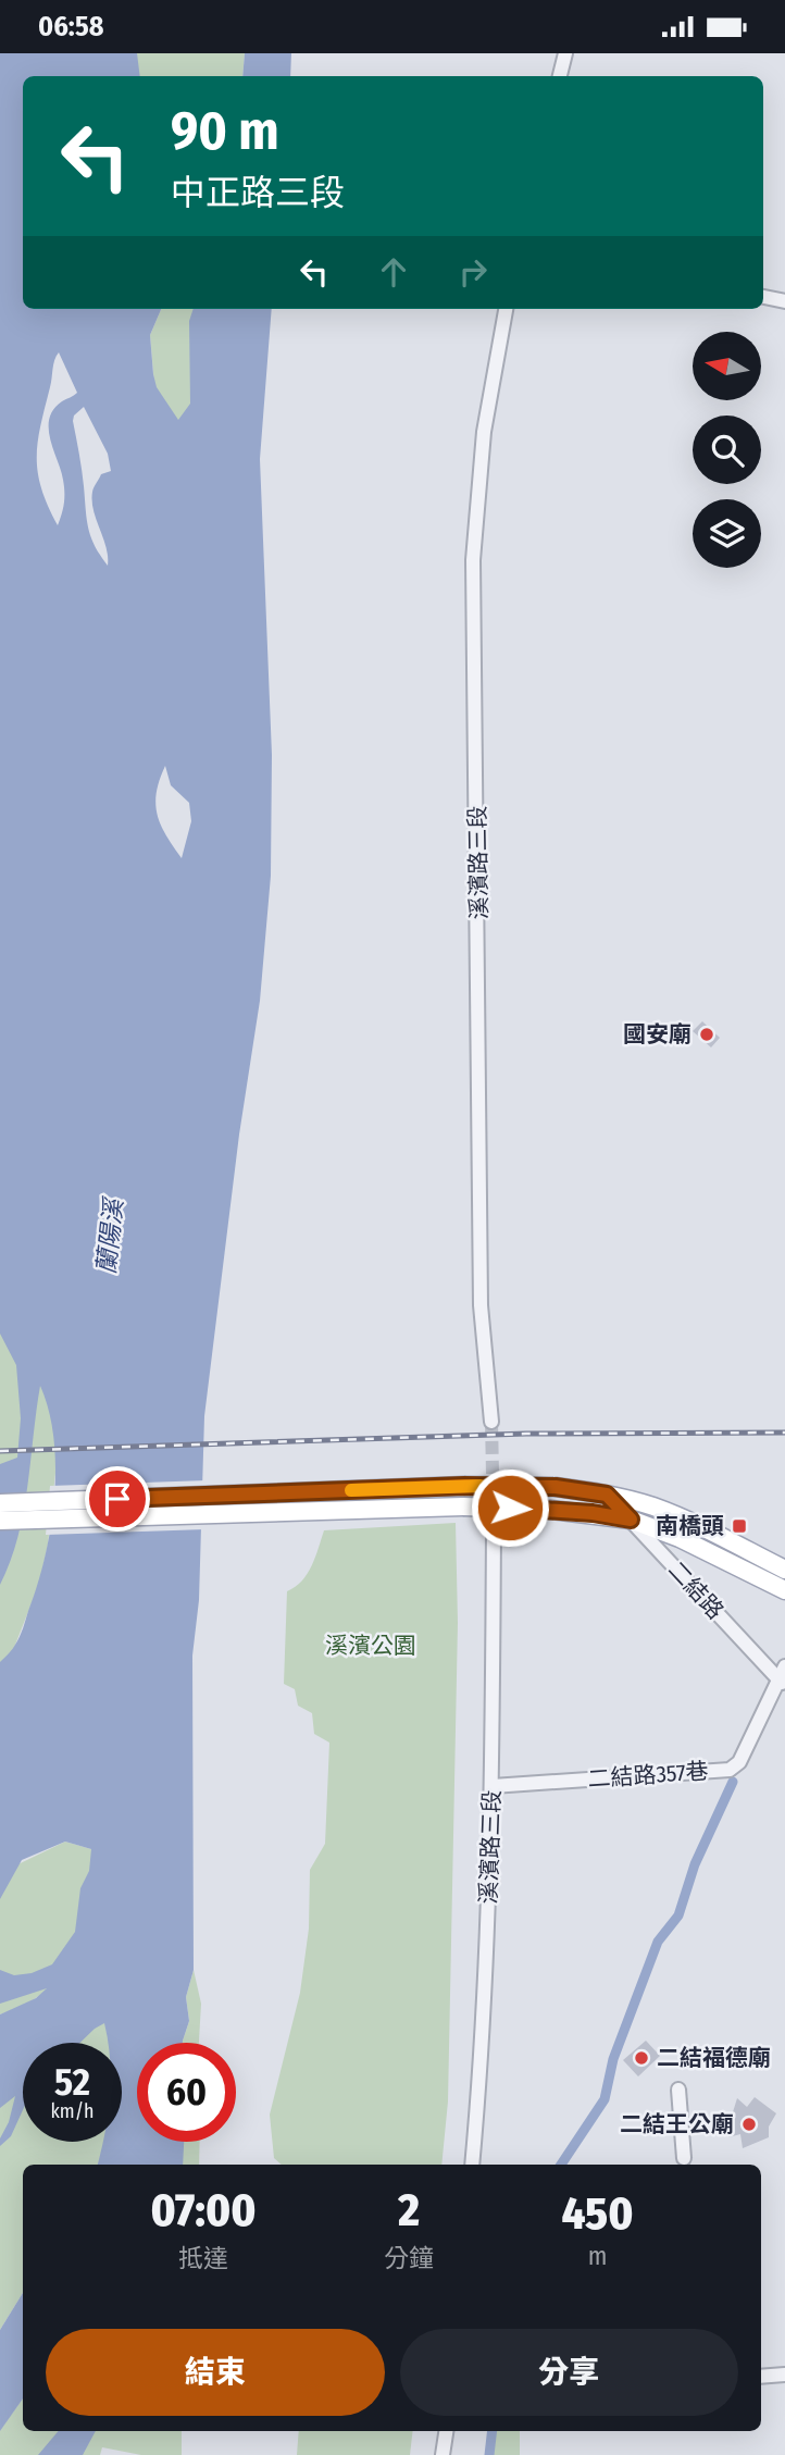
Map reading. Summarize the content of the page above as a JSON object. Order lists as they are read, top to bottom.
{
  "streets": {
    "street": ["溪濱路三段", "二結路", "二結路357巷"]
  },
  "crossings": [
    ["溪濱路三段", "二結路357巷"],
    ["二結路", "二結路357巷"]
  ],
  "water": ["蘭陽溪"],
  "parks": ["溪濱公園"],
  "places": {
    "other": ["國安廟", "二結福德廟", "二結王公廟"],
    "transit": ["南橋頭"]
  },
  "north": "left",
  "page": {
    "status": "06:58",
    "turn": ["90 m", "中正路三段"],
    "speed": "52 km/h",
    "limit": "60",
    "eta": [
      "07:00",
      "抵達",
      "2",
      "分鐘",
      "450",
      "m"
    ],
    "buttons": ["結束", "分享"]
  }
}
